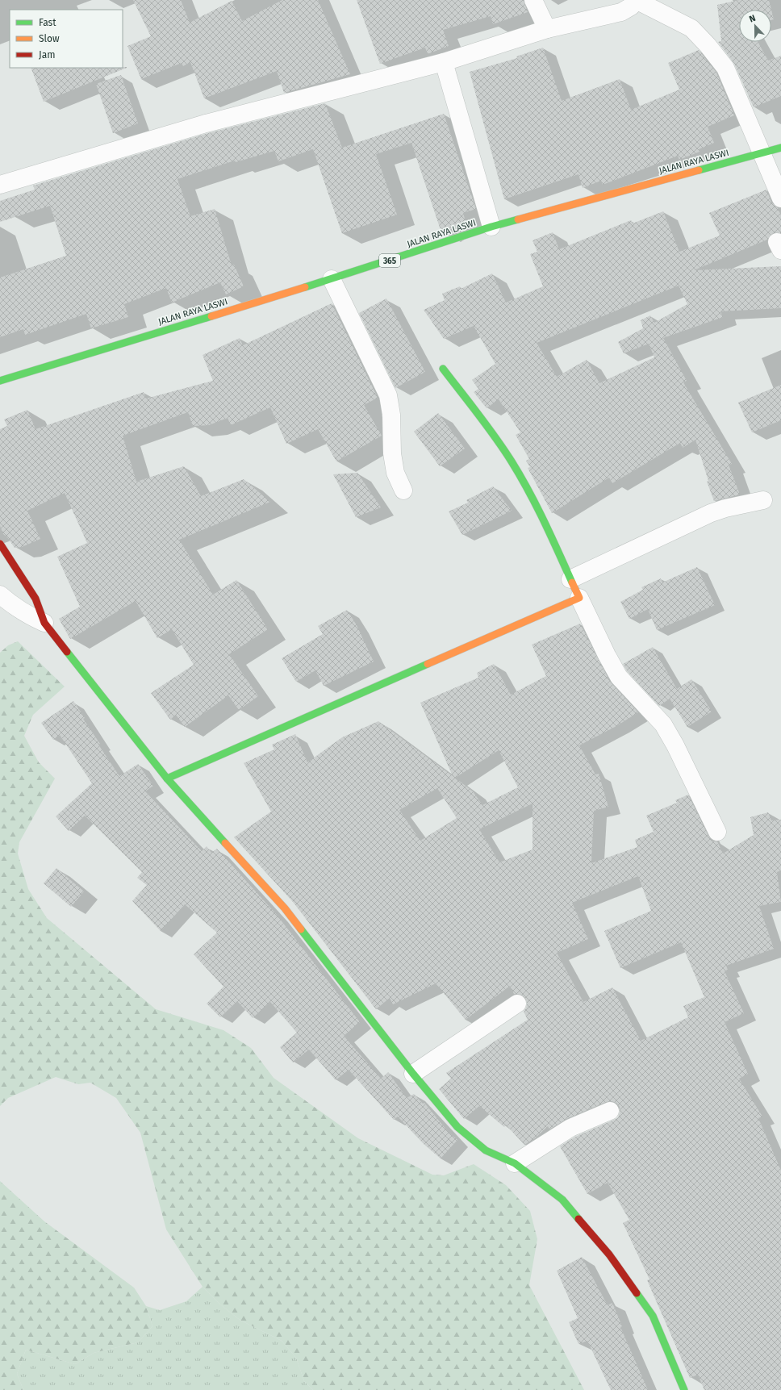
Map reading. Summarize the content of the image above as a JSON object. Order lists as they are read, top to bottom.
{
  "streets": {
    "street": ["JALAN RAYA LASWI", "365"]
  },
  "legend": ["Fast", "Slow", "Jam"],
  "north": "top"
}
